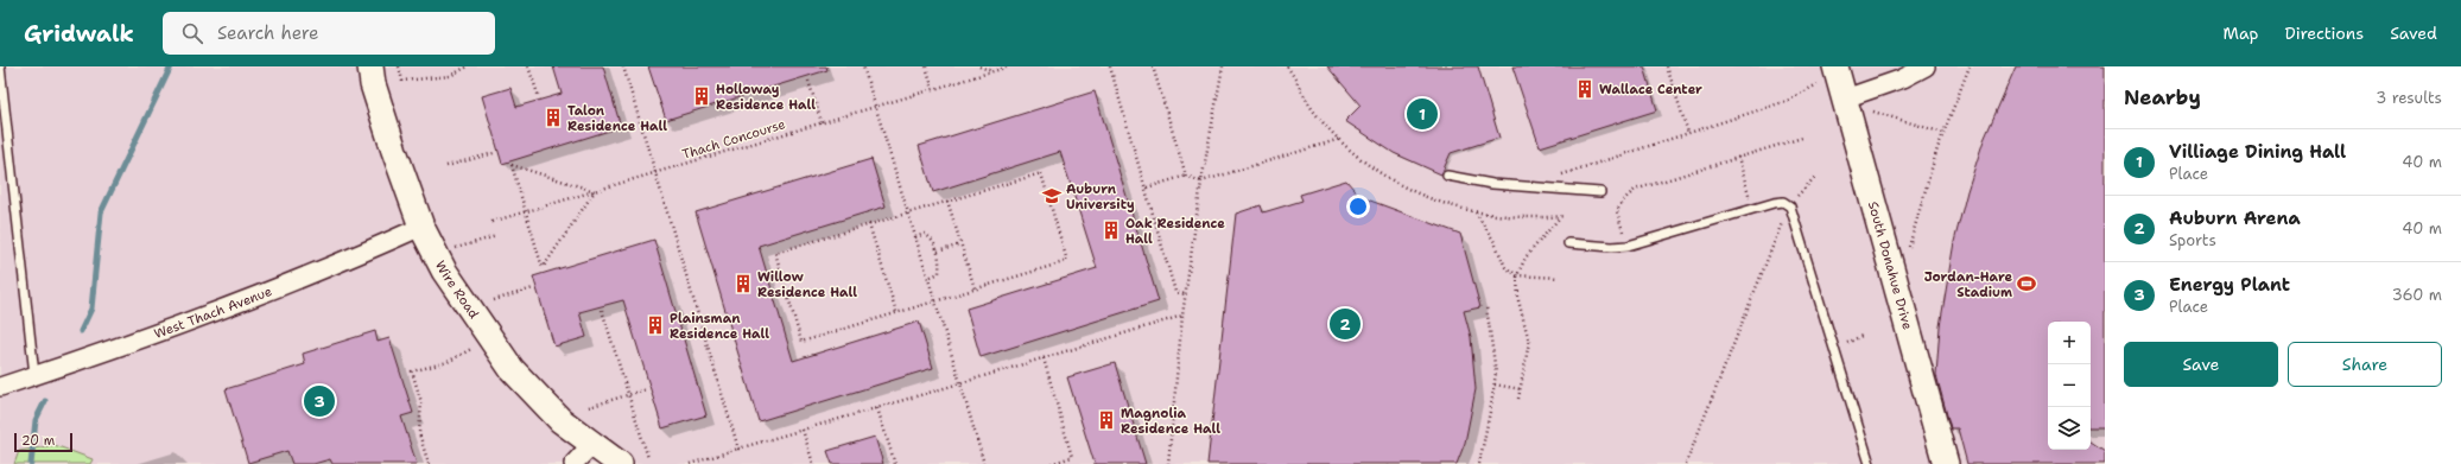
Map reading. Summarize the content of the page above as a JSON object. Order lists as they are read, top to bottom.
{
  "streets": {
    "street": ["South Donahue Drive", "Wire Road", "West Thach Avenue"],
    "path": ["Thach Concourse"]
  },
  "crossings": [
    ["Wire Road", "West Thach Avenue"]
  ],
  "places": {
    "building": [
      "Wallace Center",
      "Holloway Residence Hall",
      "Talon Residence Hall",
      "Oak Residence Hall",
      "Willow Residence Hall",
      "Plainsman Residence Hall",
      "Magnolia Residence Hall"
    ],
    "school or university": ["Auburn University"],
    "sports": ["Jordan-Hare Stadium"]
  },
  "scale_bar": "20 m",
  "page": {
    "header": "Gridwalk",
    "search": "Search here",
    "nav": ["Map", "Directions", "Saved"],
    "heading": ["Nearby", "3 results"],
    "pins": ["1", "2", "3"],
    "list": [
      {
        "mark": "1",
        "name": "Villiage Dining Hall",
        "note": "Place",
        "value": "40 m"
      },
      {
        "mark": "2",
        "name": "Auburn Arena",
        "note": "Sports",
        "value": "40 m"
      },
      {
        "mark": "3",
        "name": "Energy Plant",
        "note": "Place",
        "value": "360 m"
      }
    ],
    "map_buttons": ["+", "−"],
    "buttons": ["Save", "Share"],
    "scale": "20 m"
  }
}
